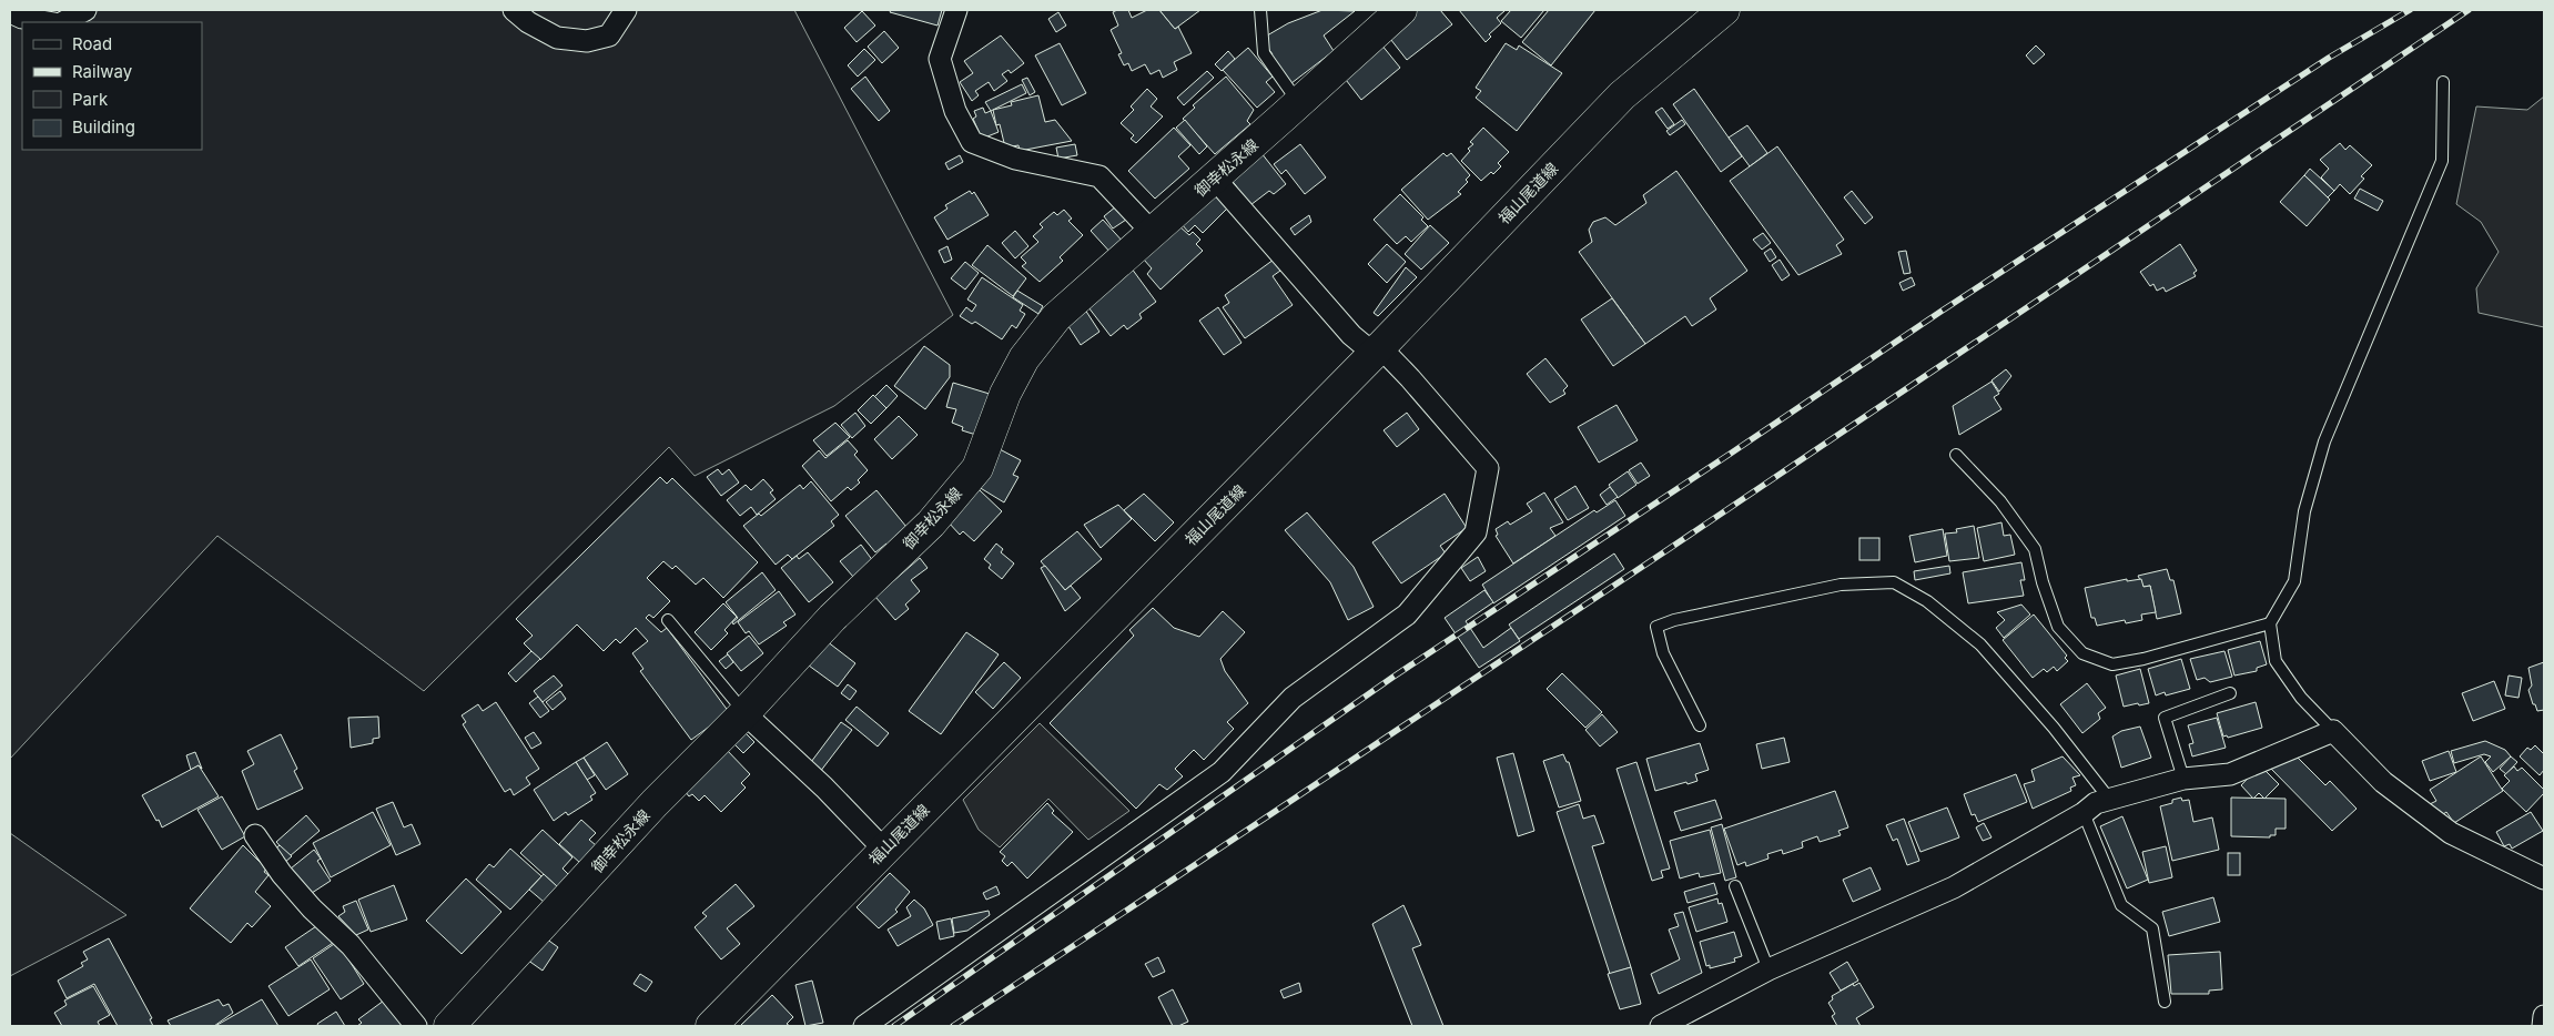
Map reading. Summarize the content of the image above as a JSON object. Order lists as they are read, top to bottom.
{
  "streets": {
    "main road": ["御幸松永線", "福山尾道線"]
  },
  "legend": [
    "Road",
    "Railway",
    "Park",
    "Building"
  ]
}
